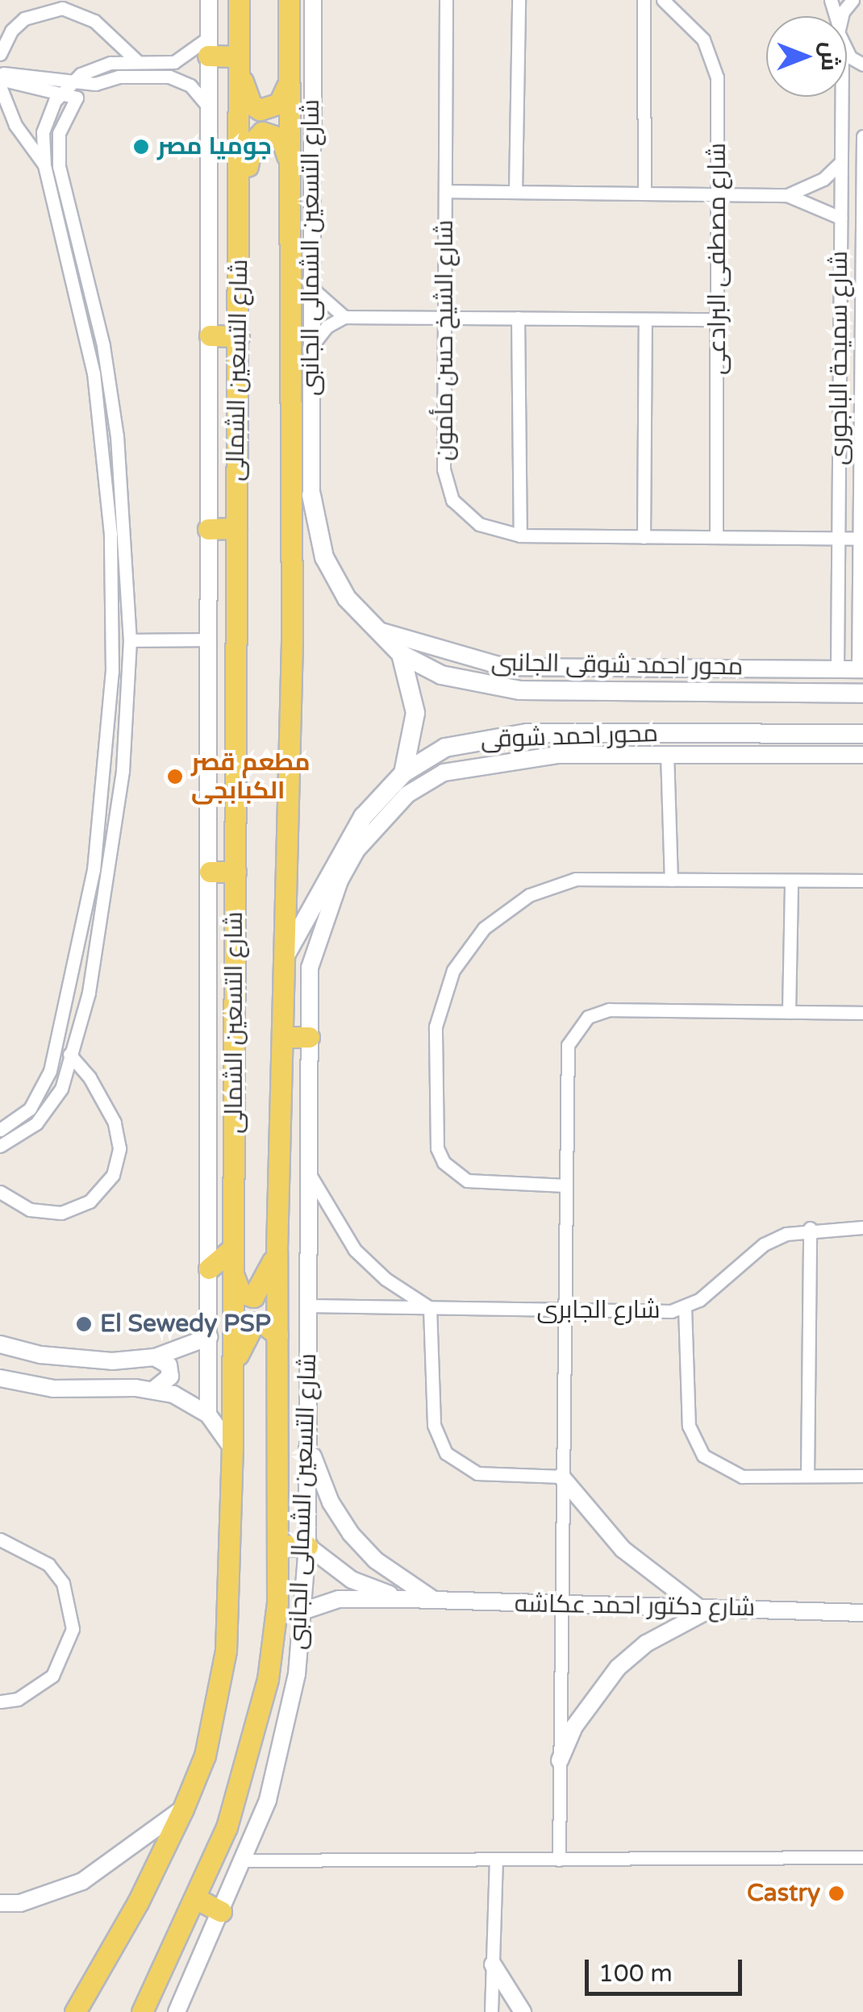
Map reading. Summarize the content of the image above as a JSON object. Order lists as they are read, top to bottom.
{
  "streets": {
    "main road": ["شارع التسعين الشمالى", "محور احمد شوقى"],
    "street": [
      "شارع التسعين الشمالى الجانبى",
      "شارع مصطفى البرادعى",
      "شارع الشيخ حسن مأمون",
      "شارع سميحة الباجورى",
      "محور احمد شوقى الجانبى",
      "شارع الجابرى",
      "شارع دكتور احمد عكاشه"
    ]
  },
  "crossings": [
    ["شارع التسعين الشمالى الجانبى", "شارع التسعين الشمالى"],
    ["شارع التسعين الشمالى الجانبى", "محور احمد شوقى"],
    ["شارع التسعين الشمالى الجانبى", "شارع الجابرى"],
    ["شارع التسعين الشمالى الجانبى", "شارع دكتور احمد عكاشه"],
    ["شارع مصطفى البرادعى", "شارع الشيخ حسن مأمون"],
    ["شارع الشيخ حسن مأمون", "شارع سميحة الباجورى"],
    ["شارع سميحة الباجورى", "محور احمد شوقى الجانبى"],
    ["شارع التسعين الشمالى", "محور احمد شوقى"],
    ["محور احمد شوقى الجانبى", "محور احمد شوقى"]
  ],
  "places": [
    "جوميا مصر",
    "مطعم قصر الكبابجى",
    "El Sewedy PSP",
    "Castry"
  ],
  "scale_bar": "100 m",
  "north": "right"
}
